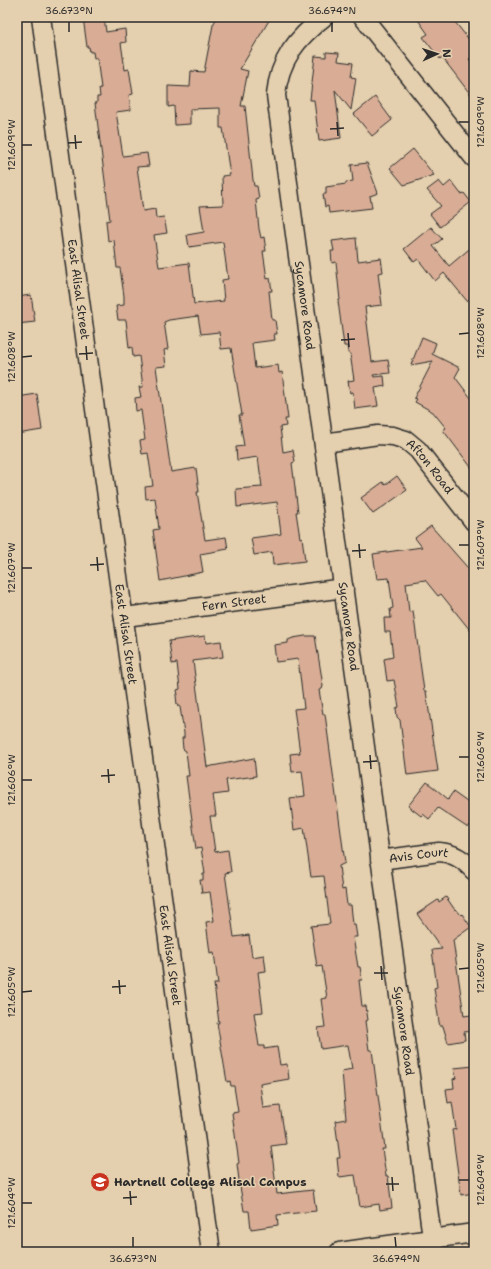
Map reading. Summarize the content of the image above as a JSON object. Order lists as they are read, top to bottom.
{
  "streets": {
    "street": [
      "East Alisal Street",
      "Sycamore Road",
      "Afton Road",
      "Fern Street",
      "Avis Court"
    ]
  },
  "crossings": [
    ["East Alisal Street", "Fern Street"],
    ["Sycamore Road", "Afton Road"],
    ["Sycamore Road", "Fern Street"],
    ["Sycamore Road", "Avis Court"]
  ],
  "places": {
    "school or university": ["Hartnell College Alisal Campus"]
  },
  "north": "right",
  "coordinates": [
    "36.673°N",
    "36.674°N",
    "121.609°W",
    "121.608°W",
    "121.607°W",
    "121.606°W",
    "121.605°W",
    "121.604°W"
  ]
}
